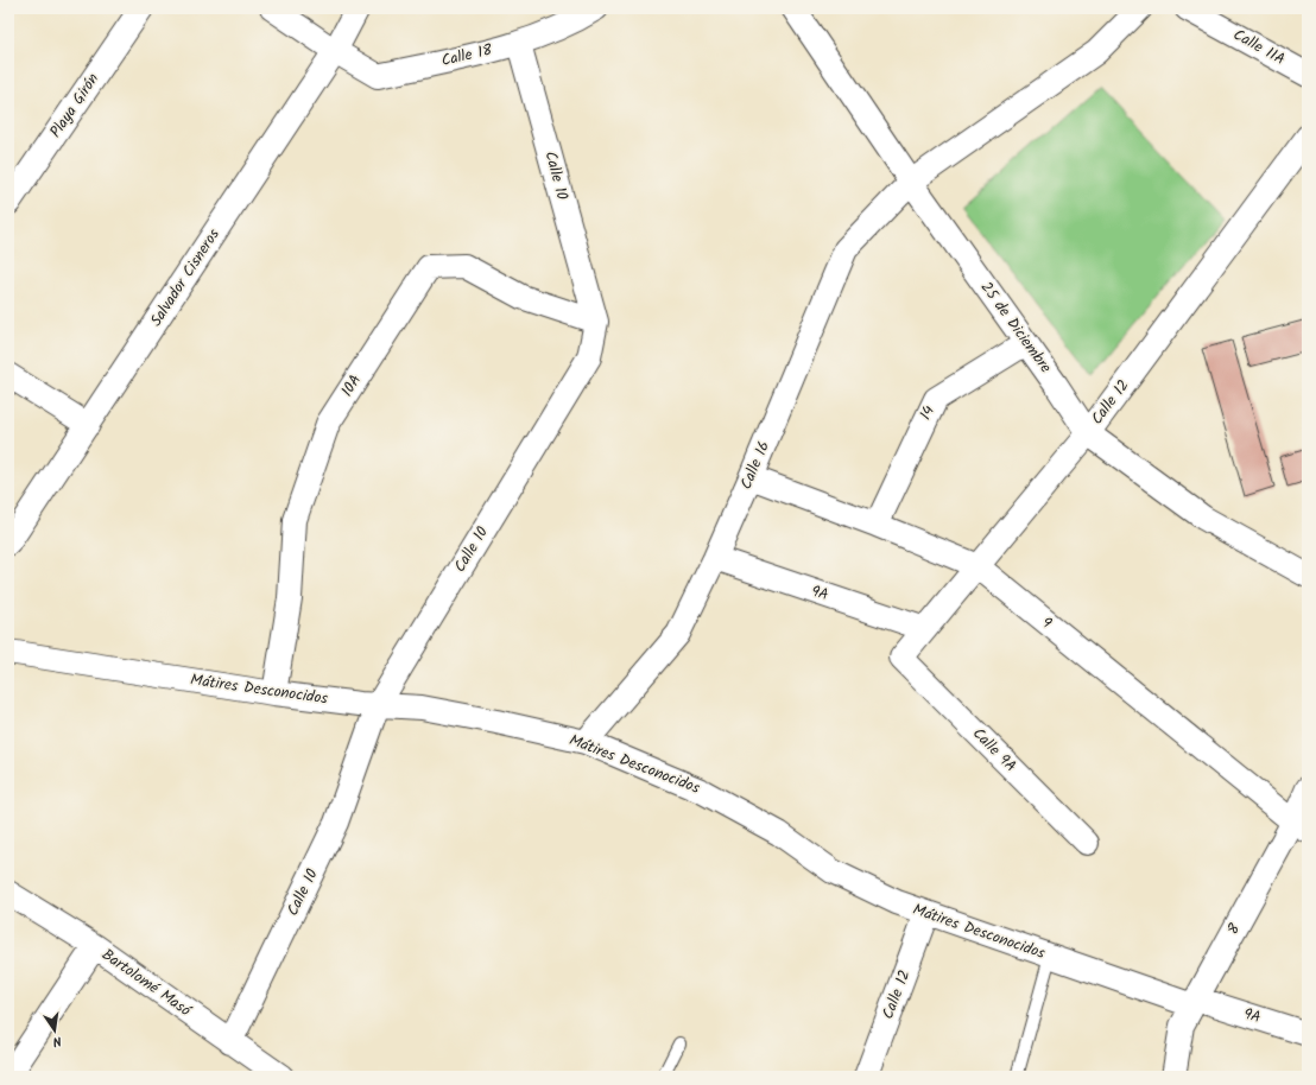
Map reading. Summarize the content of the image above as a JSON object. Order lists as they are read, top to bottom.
{
  "streets": {
    "street": [
      "Calle 11A",
      "Calle 18",
      "Playa Girón",
      "Calle 10",
      "Salvador Cisneros",
      "25 de Diciembre",
      "10A",
      "Calle 12",
      "14",
      "Calle 16",
      "9A",
      "9",
      "Mátires Desconocidos",
      "Calle 9A",
      "8",
      "Bartolomé Masó"
    ]
  },
  "crossings": [
    ["Calle 18", "Calle 10"],
    ["Calle 18", "Salvador Cisneros"],
    ["Calle 10", "10A"],
    ["Calle 10", "Mátires Desconocidos"],
    ["Calle 10", "Bartolomé Masó"],
    ["25 de Diciembre", "Calle 12"],
    ["25 de Diciembre", "14"],
    ["25 de Diciembre", "Calle 16"],
    ["10A", "Mátires Desconocidos"],
    ["Calle 12", "9A"],
    ["Calle 12", "9"],
    ["Calle 12", "Mátires Desconocidos"],
    ["Calle 12", "Calle 9A"],
    ["14", "9"],
    ["Calle 16", "9A"],
    ["Calle 16", "9"],
    ["Calle 16", "Mátires Desconocidos"],
    ["9A", "Mátires Desconocidos"],
    ["9A", "8"],
    ["9", "8"],
    ["Mátires Desconocidos", "8"]
  ],
  "north": "bottom"
}
